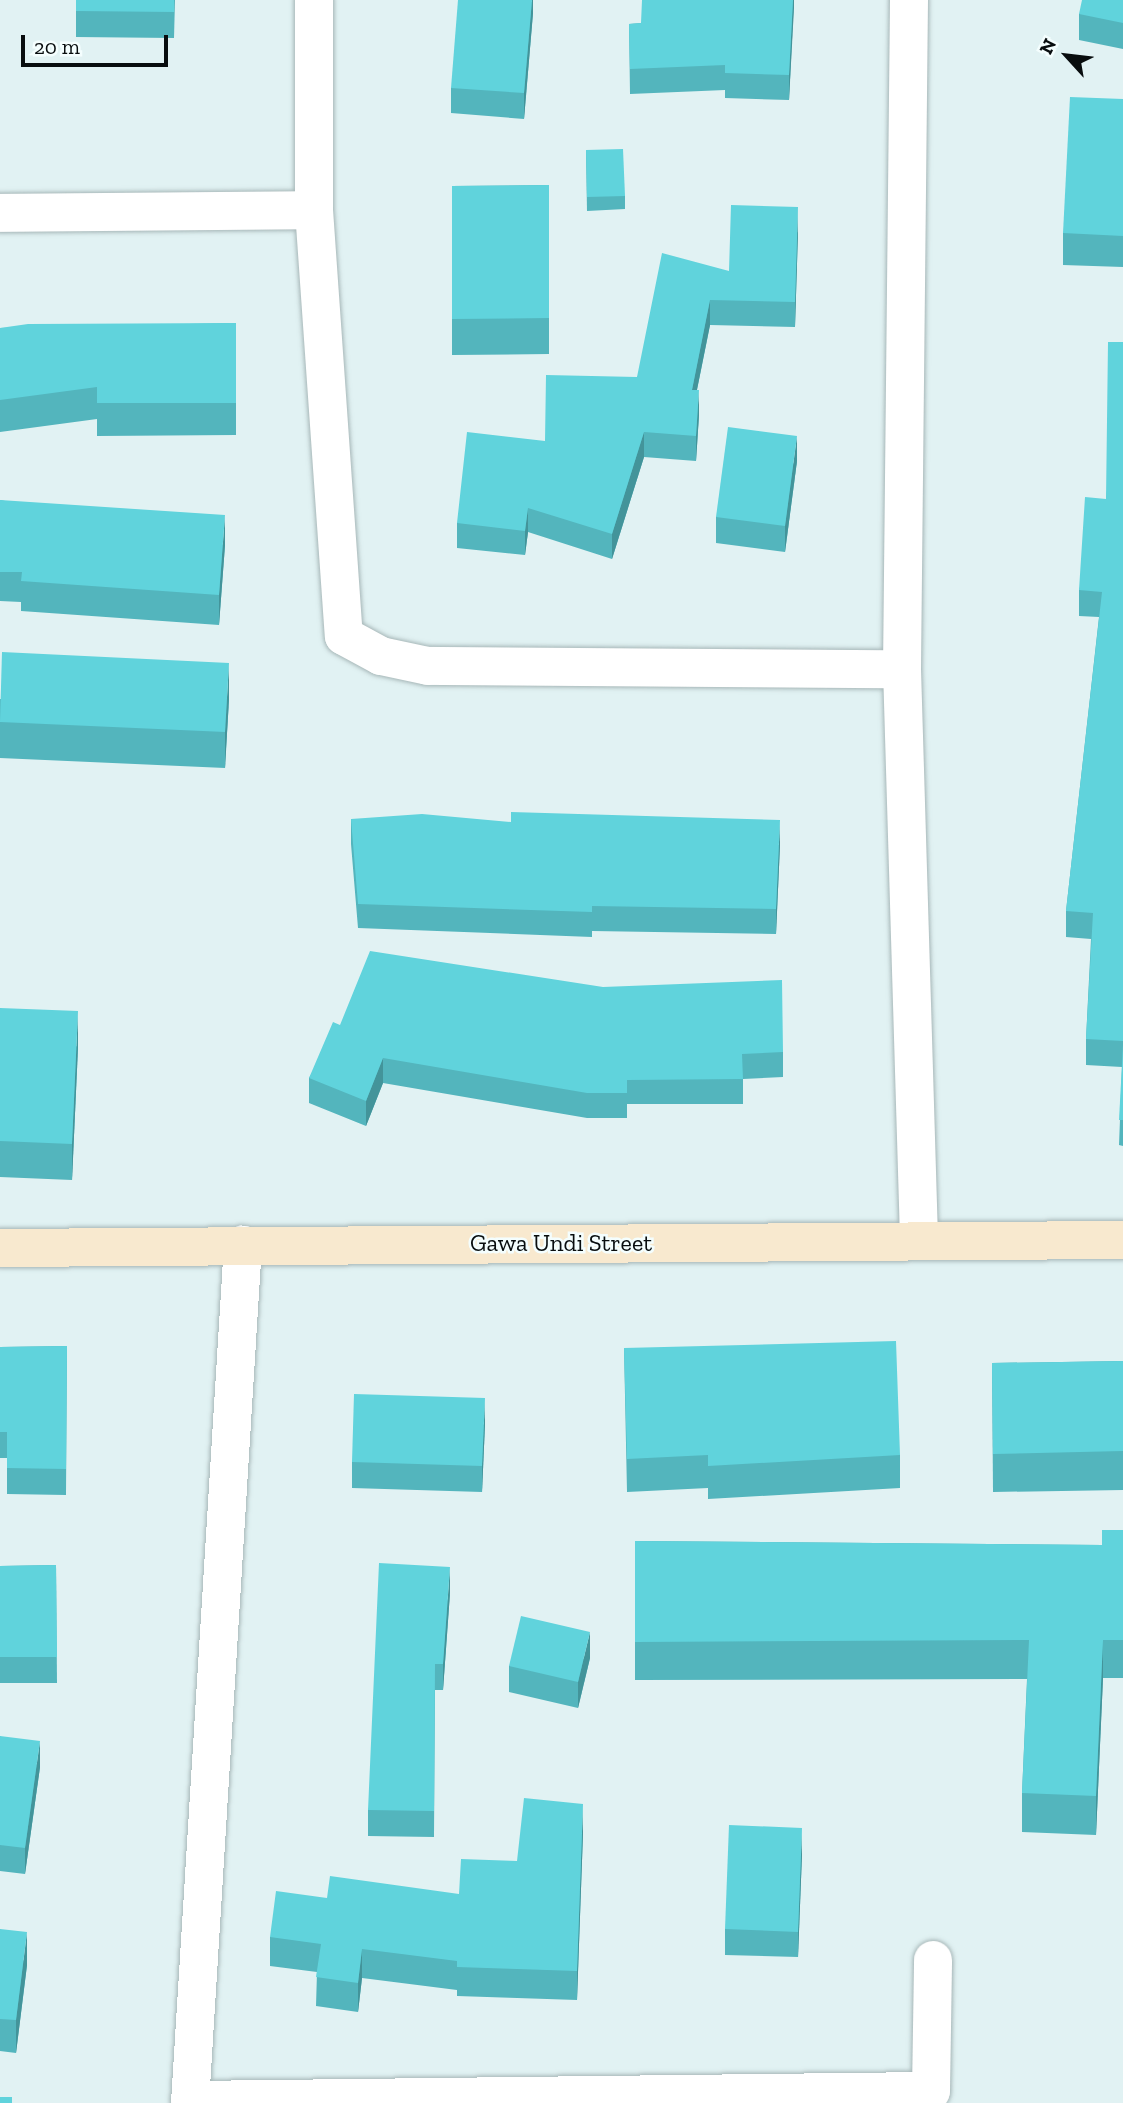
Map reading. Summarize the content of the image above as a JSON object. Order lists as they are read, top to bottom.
{
  "streets": {
    "street": ["Gawa Undi Street"]
  },
  "scale_bar": "20 m",
  "north": "top left"
}
